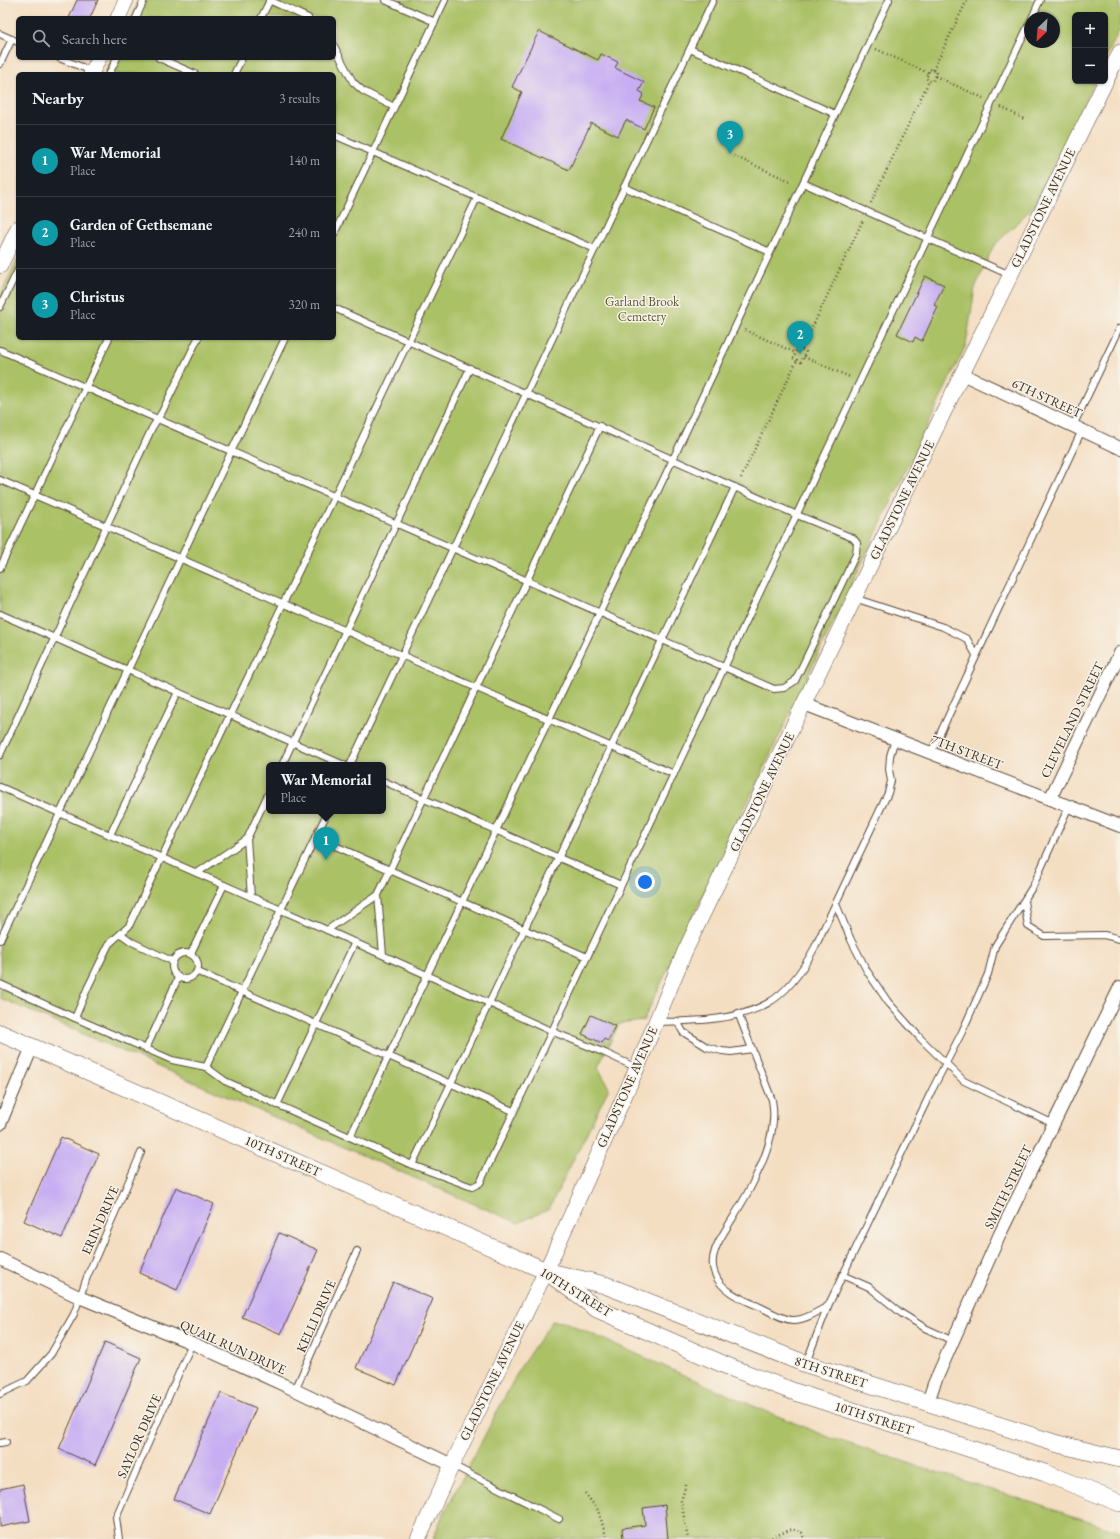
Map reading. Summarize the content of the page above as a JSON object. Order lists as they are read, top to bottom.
{
  "streets": {
    "main road": ["10TH STREET", "8TH STREET"],
    "street": [
      "GLADSTONE AVENUE",
      "6TH STREET",
      "CLEVELAND STREET",
      "7TH STREET",
      "SMITH STREET",
      "QUAIL RUN DRIVE"
    ],
    "lane": ["ERIN DRIVE", "KELLI DRIVE", "SAYLOR DRIVE"]
  },
  "crossings": [
    ["GLADSTONE AVENUE", "6TH STREET"],
    ["GLADSTONE AVENUE", "7TH STREET"],
    ["GLADSTONE AVENUE", "10TH STREET"],
    ["GLADSTONE AVENUE", "QUAIL RUN DRIVE"],
    ["GLADSTONE AVENUE", "8TH STREET"],
    ["CLEVELAND STREET", "7TH STREET"],
    ["10TH STREET", "8TH STREET"],
    ["SMITH STREET", "8TH STREET"],
    ["ERIN DRIVE", "QUAIL RUN DRIVE"],
    ["KELLI DRIVE", "QUAIL RUN DRIVE"],
    ["QUAIL RUN DRIVE", "SAYLOR DRIVE"]
  ],
  "parks": ["Garland Brook Cemetery"],
  "north": "bottom left",
  "page": {
    "map_buttons": ["+", "−"],
    "search": "Search here",
    "heading": ["Nearby", "3 results"],
    "pins": ["3", "2", "1"],
    "list": [
      {
        "mark": "1",
        "name": "War Memorial",
        "note": "Place",
        "value": "140 m"
      },
      {
        "mark": "2",
        "name": "Garden of Gethsemane",
        "note": "Place",
        "value": "240 m"
      },
      {
        "mark": "3",
        "name": "Christus",
        "note": "Place",
        "value": "320 m"
      }
    ],
    "popup": ["War Memorial", "Place"]
  }
}
